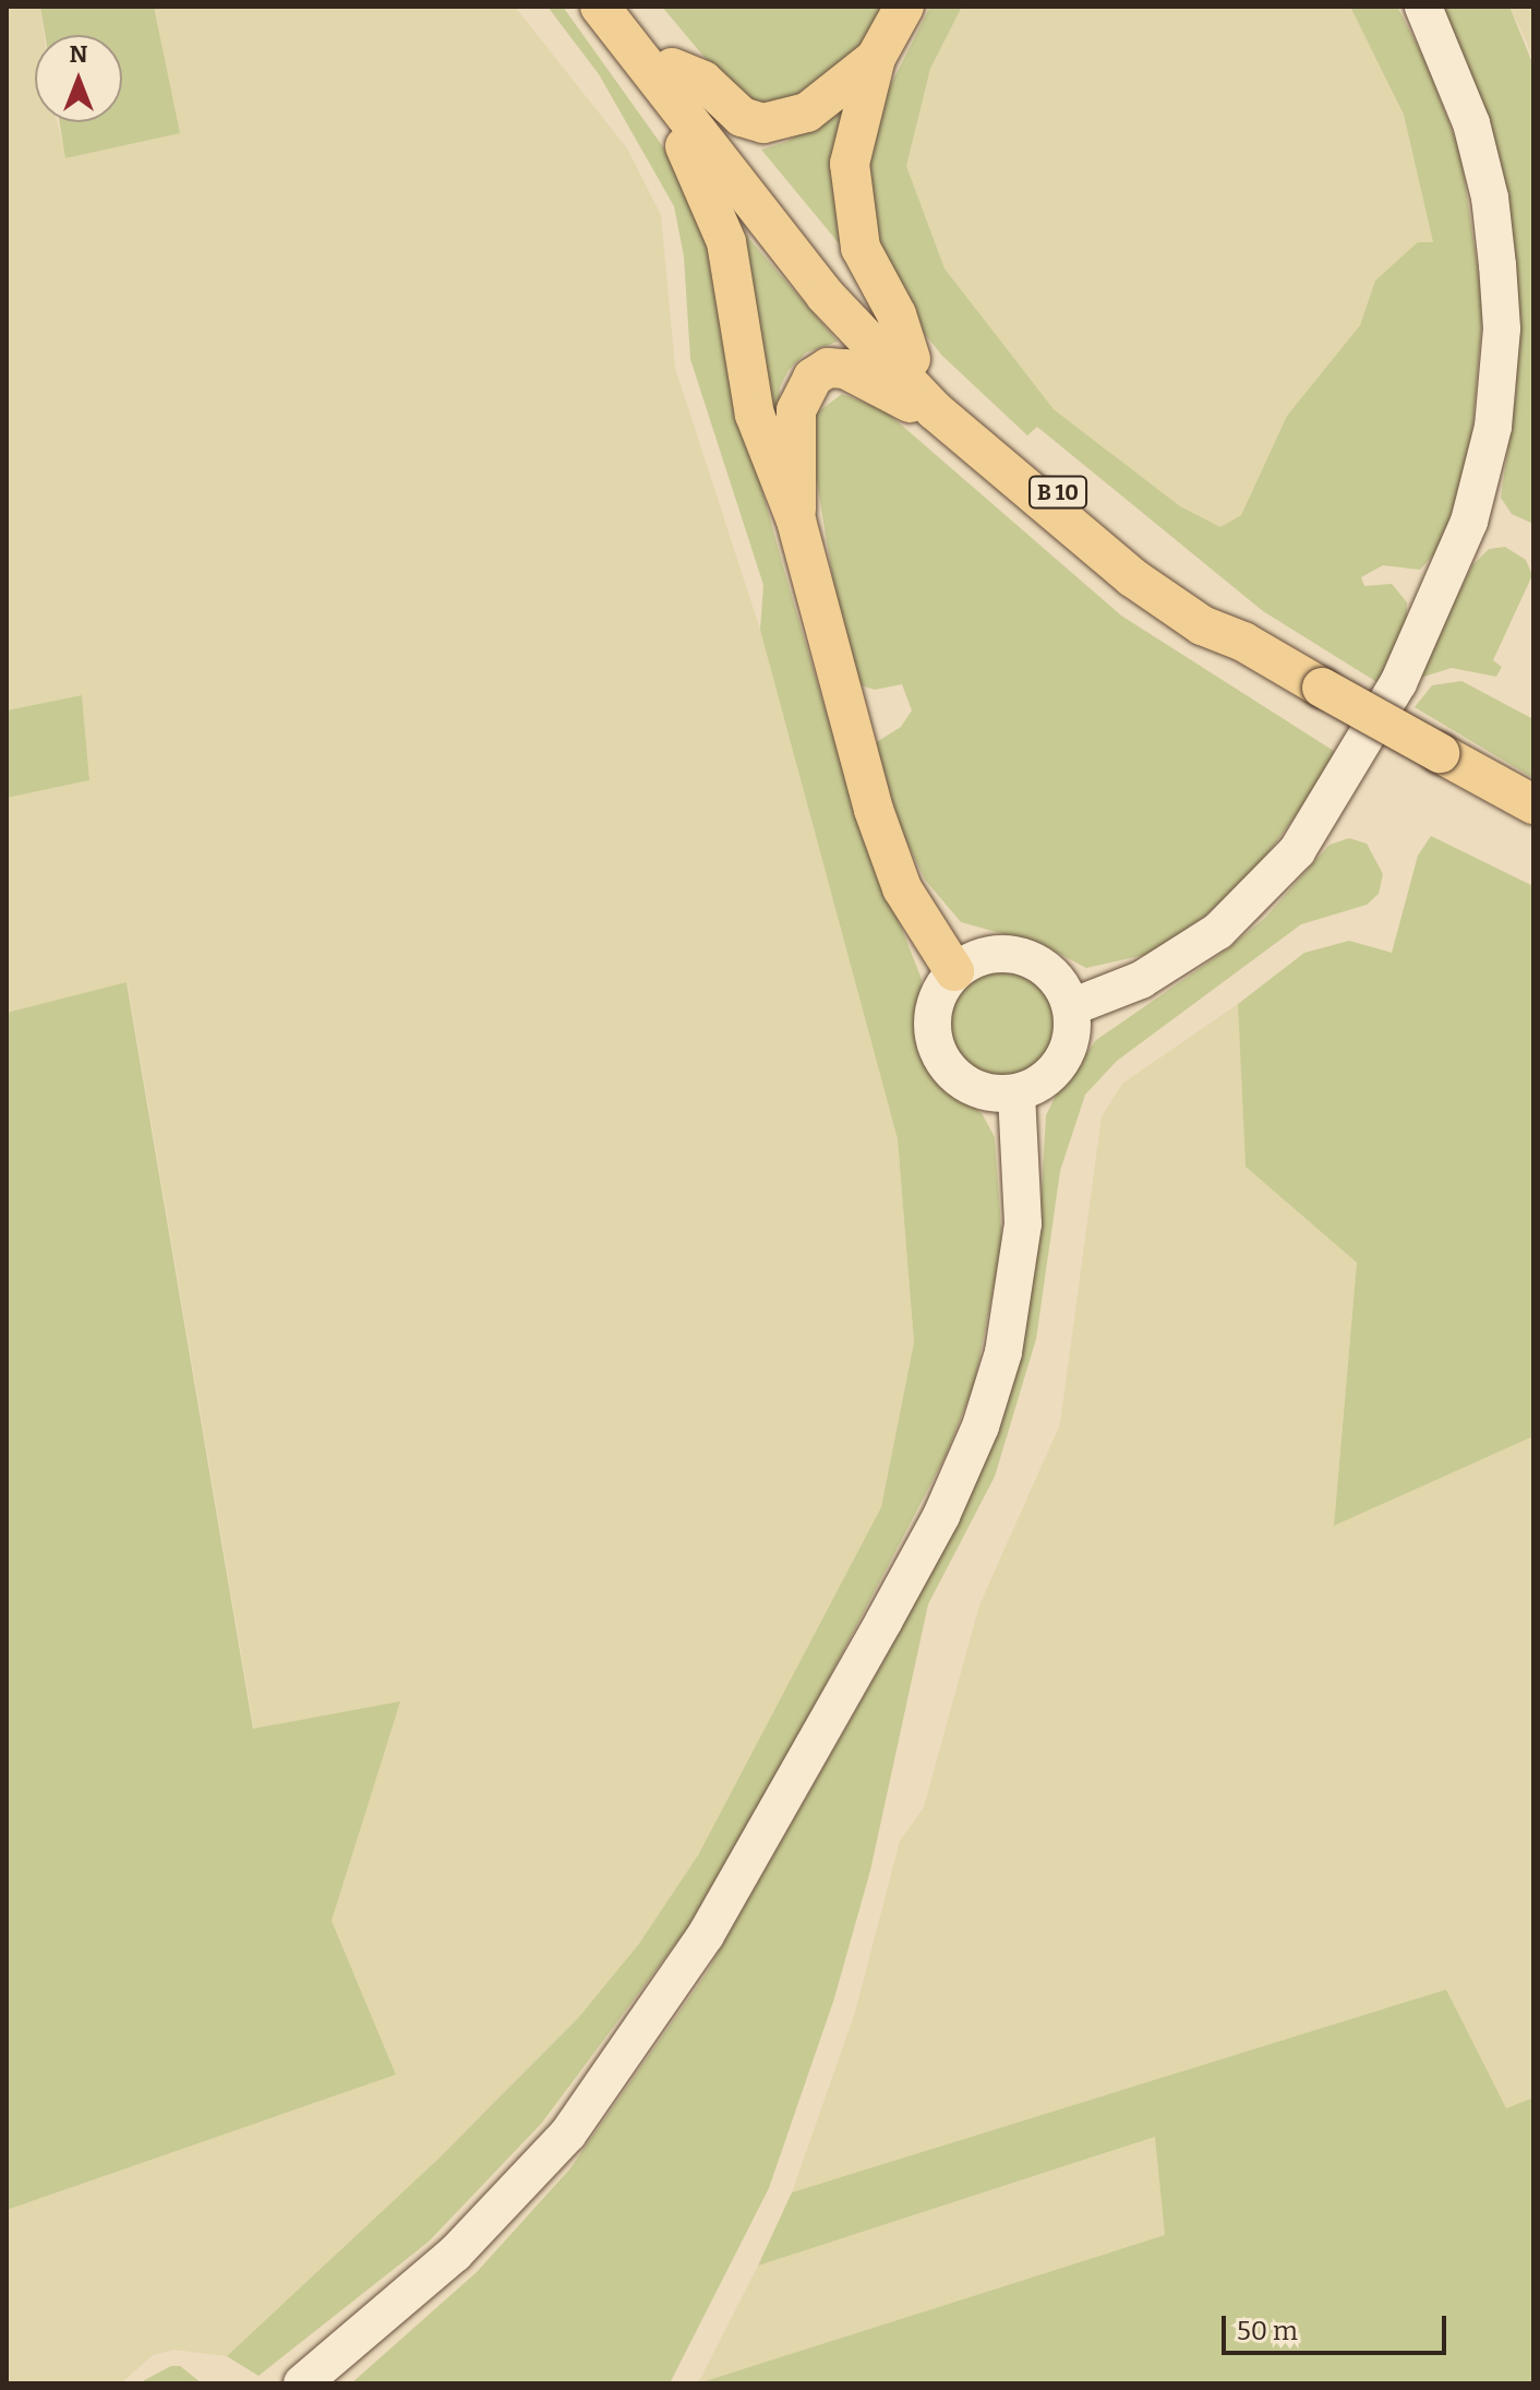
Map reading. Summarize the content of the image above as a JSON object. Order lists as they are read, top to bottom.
{
  "streets": {
    "main road": ["B 10"]
  },
  "scale_bar": "50 m",
  "north": "top"
}
